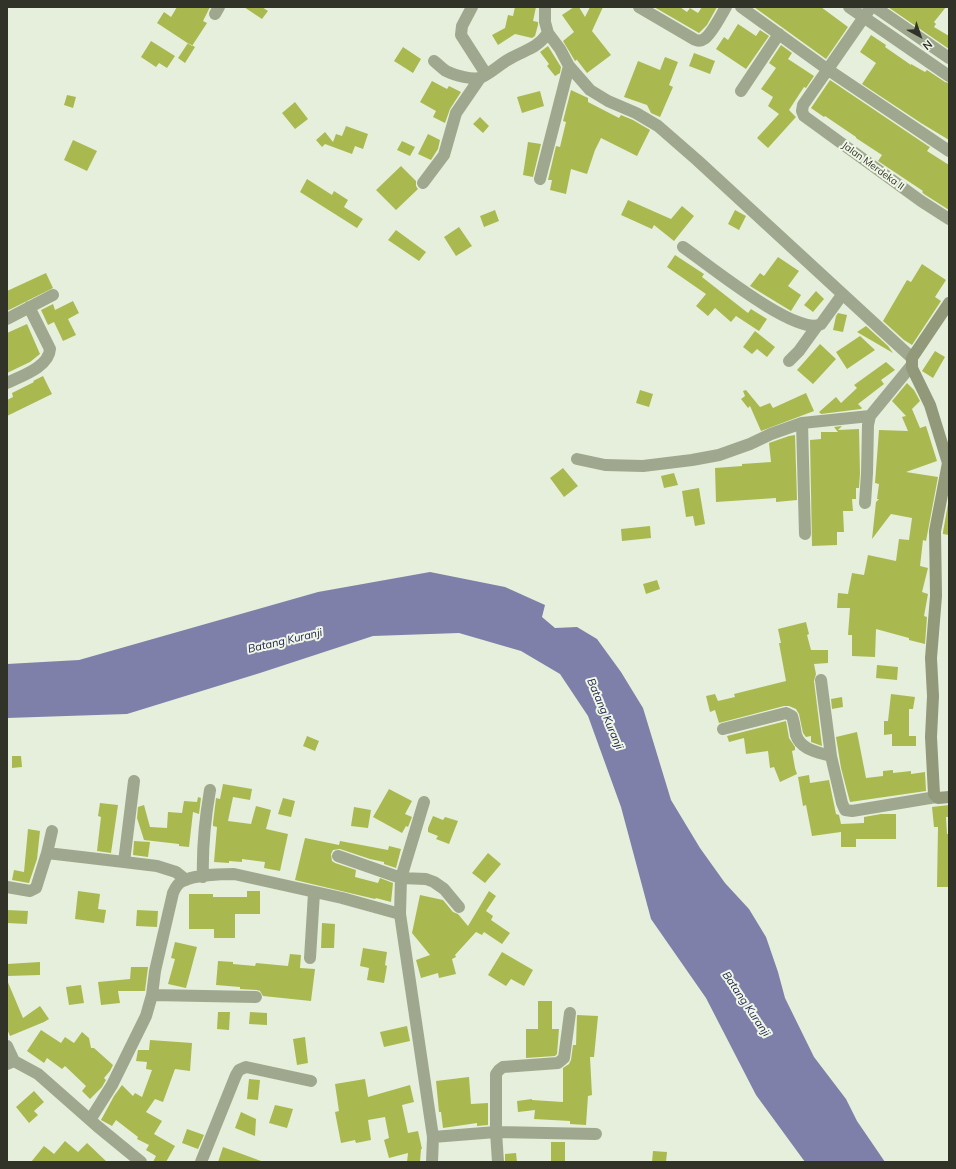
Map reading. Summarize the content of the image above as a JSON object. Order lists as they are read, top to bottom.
{
  "streets": {
    "street": ["Jalan Merdeka II"]
  },
  "water": ["Batang Kuranji"],
  "north": "bottom right"
}
